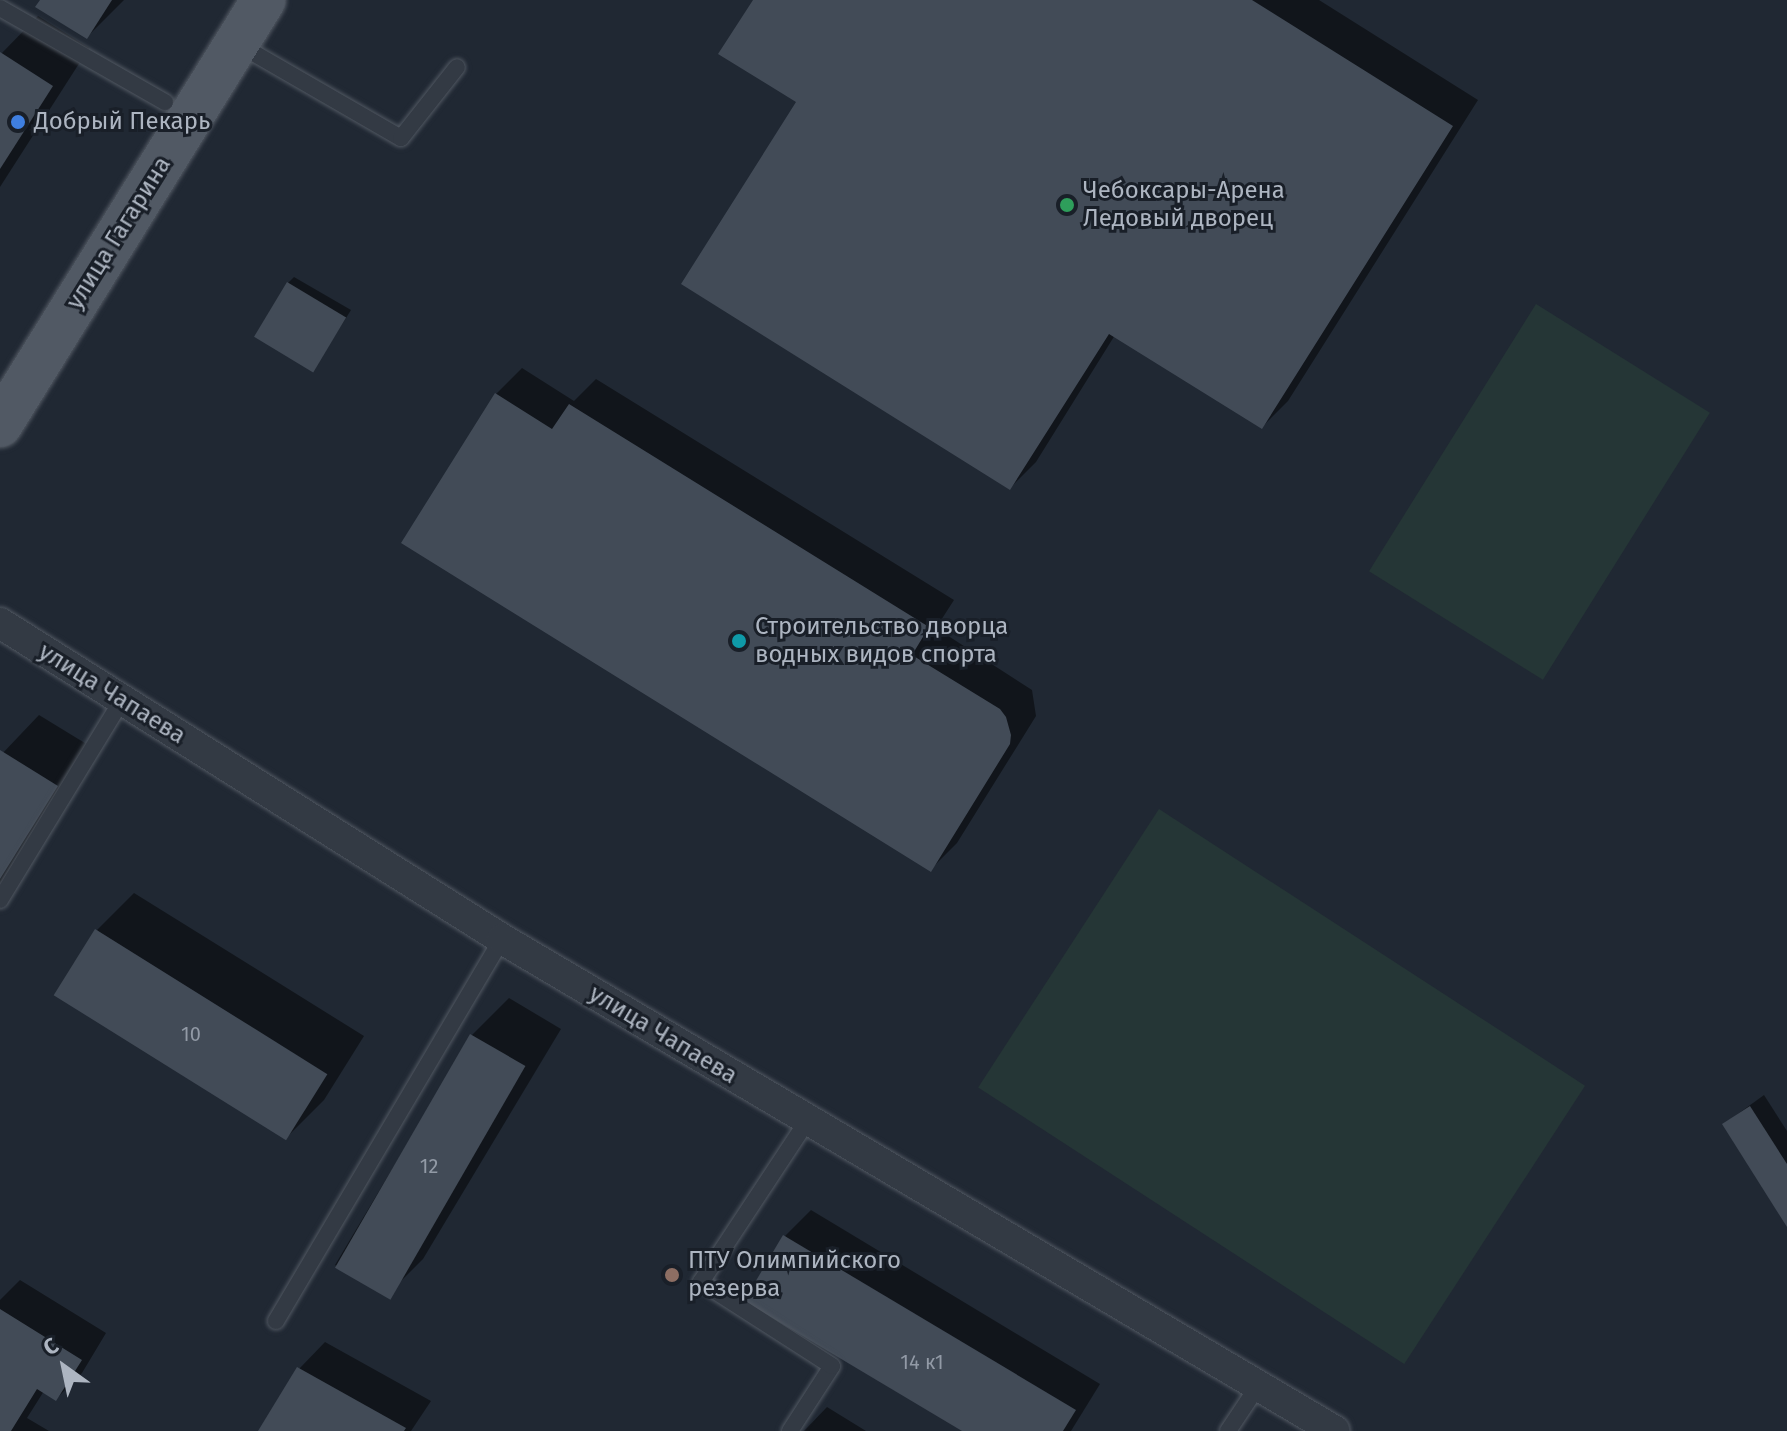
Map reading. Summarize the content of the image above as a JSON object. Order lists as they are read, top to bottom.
{
  "streets": {
    "main road": ["улица Гагарина"],
    "street": ["улица Чапаева"]
  },
  "places": [
    "Добрый Пекарь",
    "Чебоксары-Арена Ледовый дворец",
    "Строительство дворца водных видов спорта",
    "ПТУ Олимпийского резерва"
  ],
  "house_numbers": ["10", "12", "14 к1"],
  "north": "top left"
}
